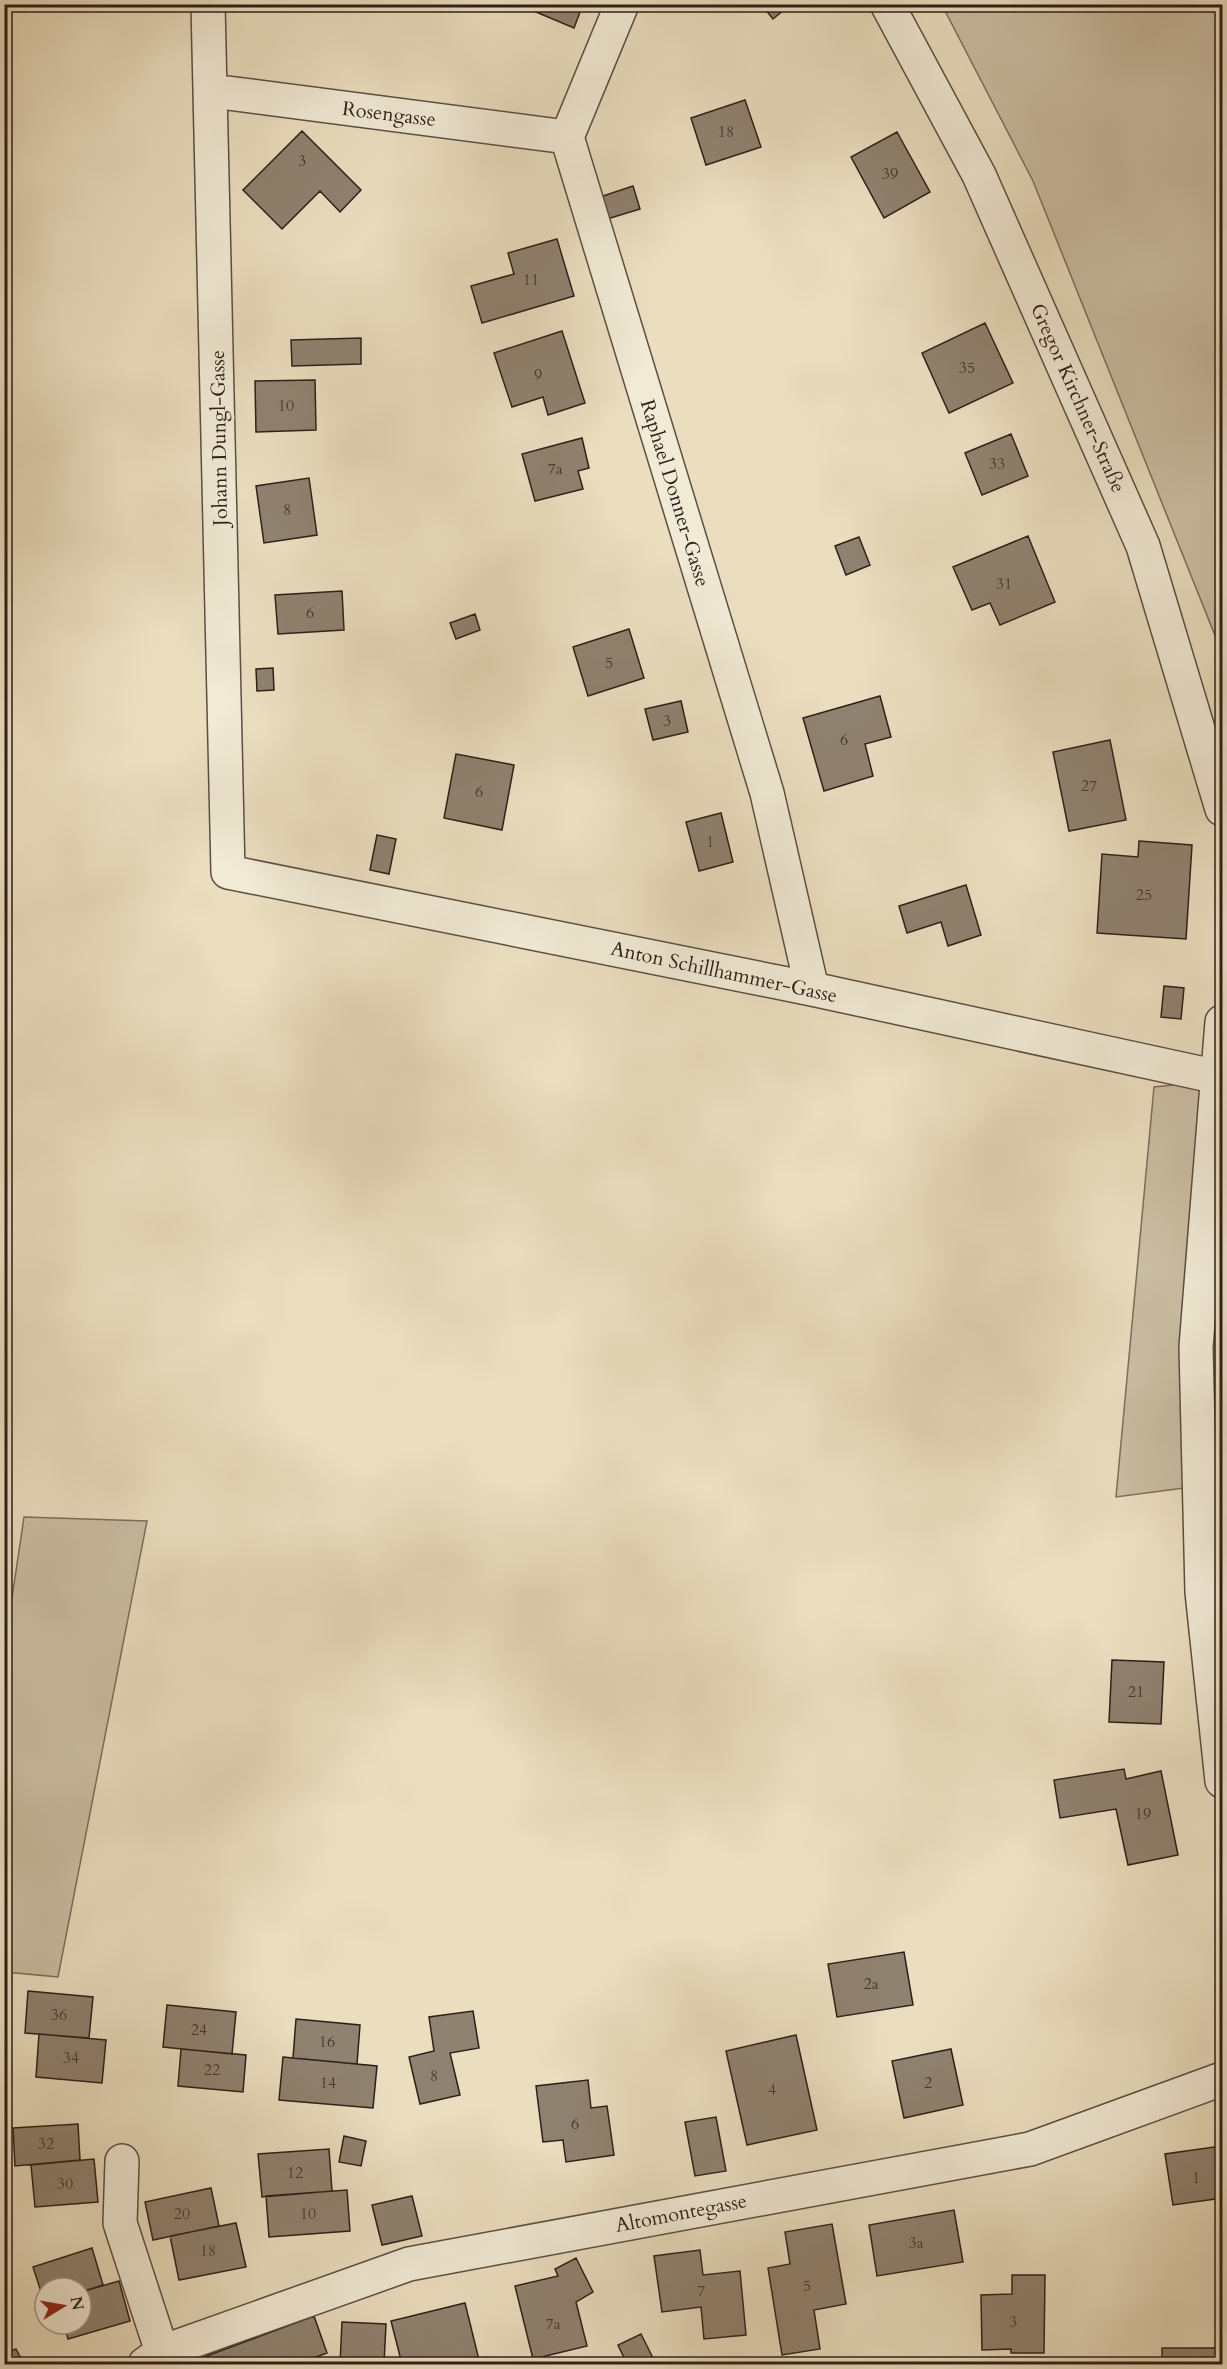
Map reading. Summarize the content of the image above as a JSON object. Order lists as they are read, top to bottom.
{
  "streets": {
    "street": [
      "Rosengasse",
      "Gregor Kirchner-Straße",
      "Johann Dungl-Gasse",
      "Raphael Donner-Gasse",
      "Anton Schillhammer-Gasse",
      "Altomontegasse"
    ]
  },
  "crossings": [
    ["Rosengasse", "Johann Dungl-Gasse"],
    ["Rosengasse", "Raphael Donner-Gasse"],
    ["Johann Dungl-Gasse", "Anton Schillhammer-Gasse"],
    ["Raphael Donner-Gasse", "Anton Schillhammer-Gasse"]
  ],
  "house_numbers": [
    "18",
    "3",
    "39",
    "11",
    "35",
    "9",
    "10",
    "33",
    "7a",
    "8",
    "31",
    "6",
    "5",
    "3",
    "6",
    "27",
    "6",
    "1",
    "25",
    "21",
    "19",
    "2a",
    "36",
    "24",
    "16",
    "34",
    "22",
    "8",
    "14",
    "2",
    "4",
    "6",
    "32",
    "12",
    "1",
    "30",
    "20",
    "10",
    "3a",
    "18",
    "5",
    "7",
    "3",
    "7a"
  ],
  "north": "right"
}
